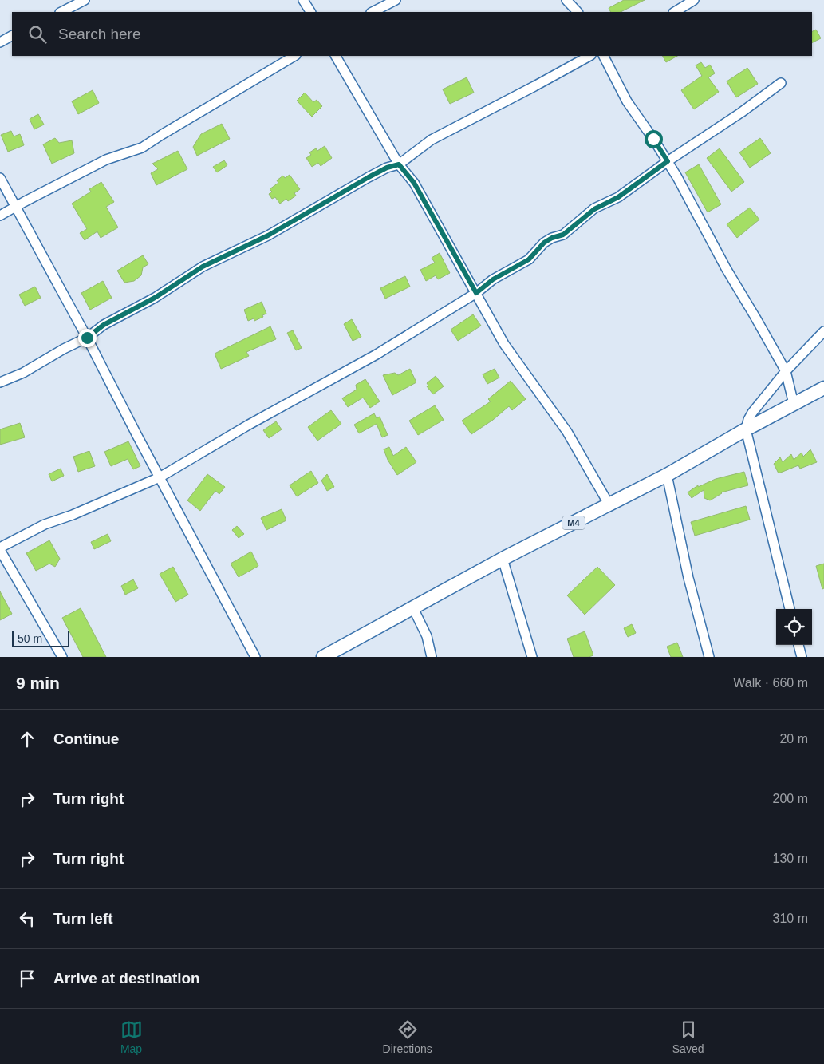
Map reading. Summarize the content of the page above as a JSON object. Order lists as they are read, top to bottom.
{
  "streets": {
    "main road": ["M4"]
  },
  "scale_bar": "50 m",
  "page": {
    "search": "Search here",
    "scale": "50 m",
    "heading": ["9 min", "Walk · 660 m"],
    "list": [
      ["Continue", "20 m"],
      ["Turn right", "200 m"],
      ["Turn right", "130 m"],
      ["Turn left", "310 m"],
      "Arrive at destination"
    ],
    "nav": ["Map", "Directions", "Saved"]
  }
}
